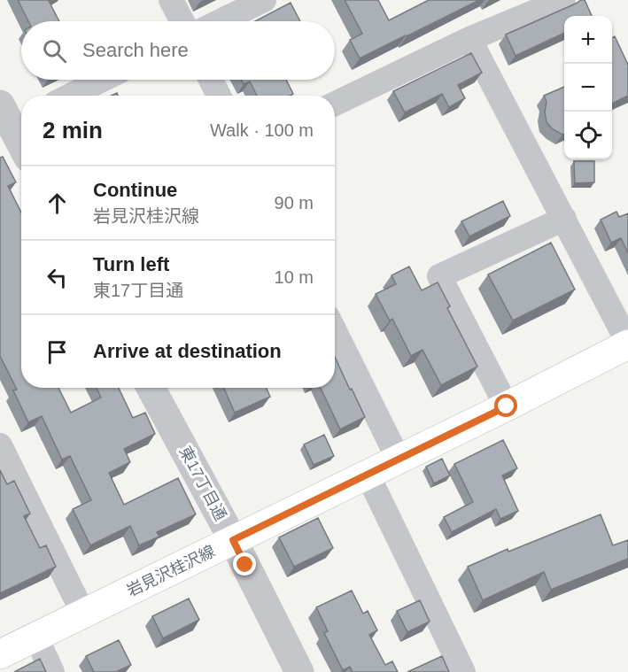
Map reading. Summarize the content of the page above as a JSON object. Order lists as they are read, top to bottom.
{
  "streets": {
    "main road": ["岩見沢桂沢線"],
    "street": ["東17丁目通"]
  },
  "crossings": [
    ["東17丁目通", "岩見沢桂沢線"]
  ],
  "page": {
    "map_buttons": ["+", "−"],
    "search": "Search here",
    "heading": ["2 min", "Walk · 100 m"],
    "list": [
      ["Continue", "岩見沢桂沢線", "90 m"],
      ["Turn left", "東17丁目通", "10 m"],
      "Arrive at destination"
    ]
  }
}
